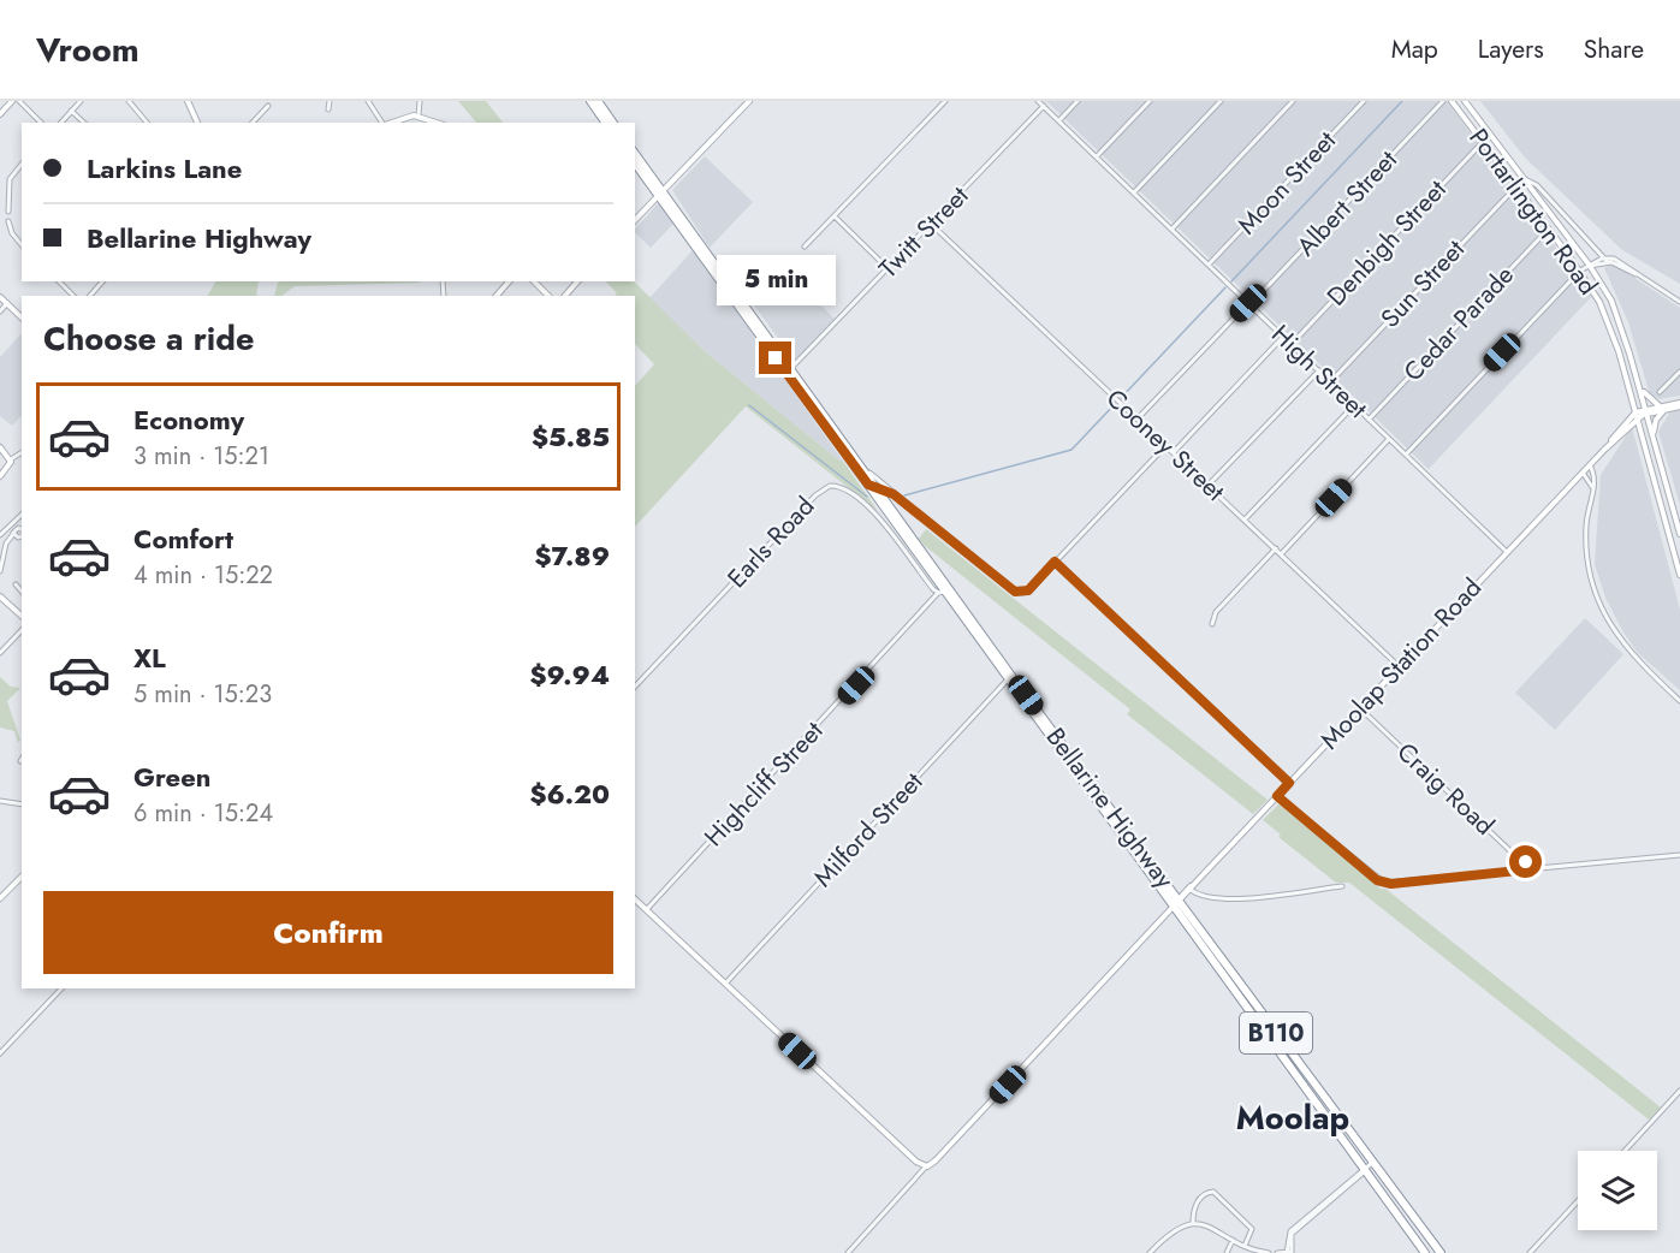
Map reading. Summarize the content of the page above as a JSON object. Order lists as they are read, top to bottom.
{
  "streets": {
    "highway": ["Bellarine Highway", "B110"],
    "street": [
      "Moon Street",
      "Albert Street",
      "Portarlington Road",
      "Twitt Street",
      "Denbigh Street",
      "Sun Street",
      "Cedar Parade",
      "High Street",
      "Cooney Street",
      "Earls Road",
      "Moolap Station Road",
      "Highcliff Street",
      "Craig Road",
      "Milford Street"
    ]
  },
  "crossings": [
    ["Moon Street", "High Street"],
    ["Albert Street", "High Street"],
    ["Albert Street", "Cooney Street"],
    ["Portarlington Road", "Denbigh Street"],
    ["Portarlington Road", "Sun Street"],
    ["Portarlington Road", "Cedar Parade"],
    ["Portarlington Road", "Moolap Station Road"],
    ["Twitt Street", "High Street"],
    ["Twitt Street", "Cooney Street"],
    ["Twitt Street", "Bellarine Highway"],
    ["Denbigh Street", "High Street"],
    ["Sun Street", "High Street"],
    ["Cedar Parade", "High Street"],
    ["High Street", "Moolap Station Road"],
    ["Cooney Street", "Moolap Station Road"],
    ["Earls Road", "Highcliff Street"],
    ["Earls Road", "Bellarine Highway"],
    ["Moolap Station Road", "Craig Road"],
    ["Moolap Station Road", "Bellarine Highway"],
    ["Highcliff Street", "Bellarine Highway"],
    ["Bellarine Highway", "Milford Street"]
  ],
  "districts": ["Moolap"],
  "page": {
    "header": "Vroom",
    "nav": ["Map", "Layers", "Share"],
    "banner": ["Larkins Lane", "Bellarine Highway"],
    "bubble": "5 min",
    "heading": "Choose a ride",
    "list": [
      {
        "name": "Economy",
        "note": "3 min · 15:21",
        "value": "$5.85"
      },
      {
        "name": "Comfort",
        "note": "4 min · 15:22",
        "value": "$7.89"
      },
      {
        "name": "XL",
        "note": "5 min · 15:23",
        "value": "$9.94"
      },
      {
        "name": "Green",
        "note": "6 min · 15:24",
        "value": "$6.20"
      }
    ],
    "buttons": "Confirm"
  }
}
